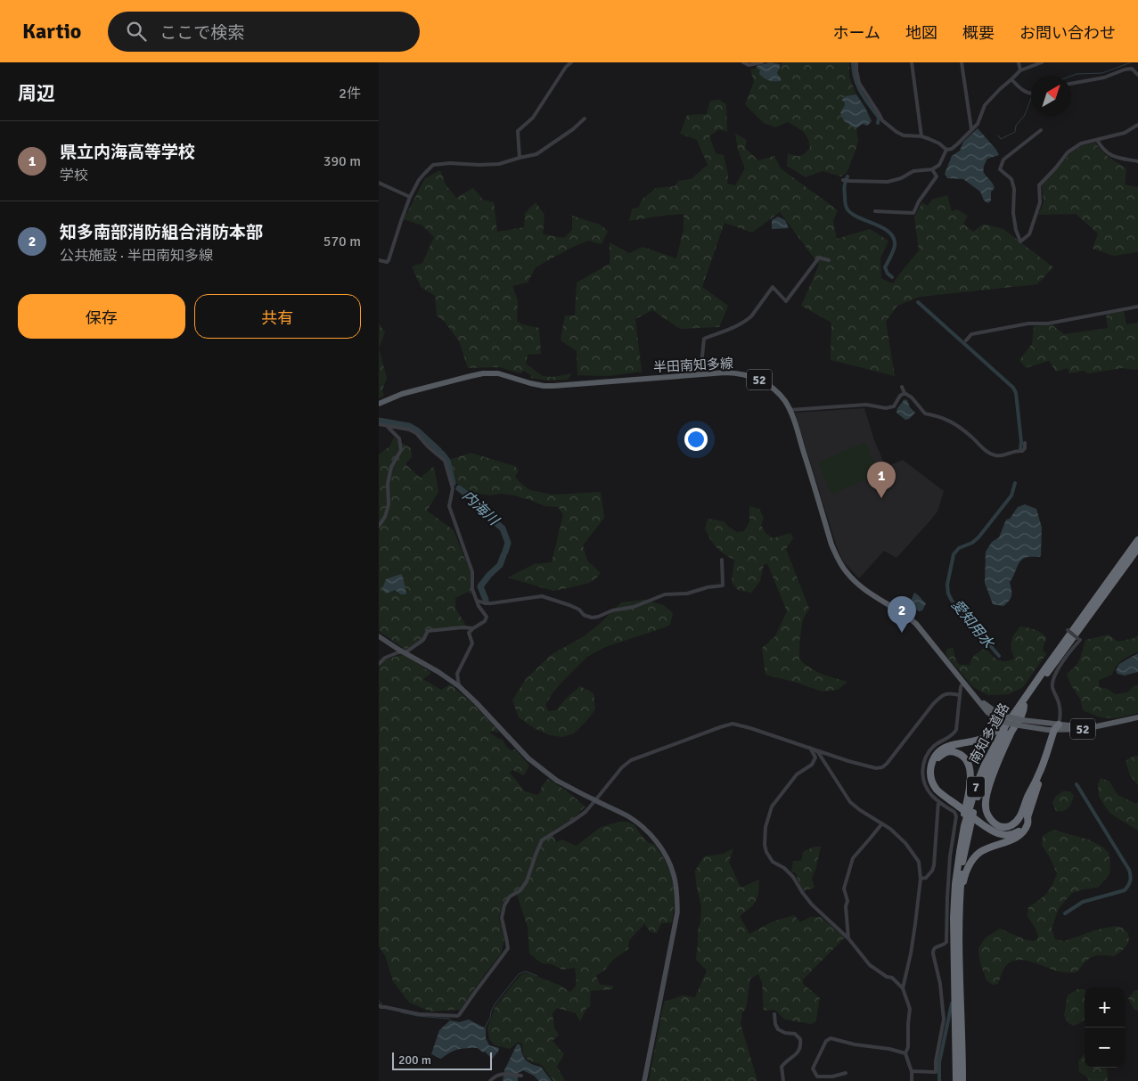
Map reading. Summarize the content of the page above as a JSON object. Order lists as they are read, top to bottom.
{
  "streets": {
    "highway": ["南知多道路", "7"],
    "main road": ["半田南知多線", "52"]
  },
  "water": ["内海川", "愛知用水"],
  "scale_bar": "200 m",
  "north": "top right",
  "page": {
    "header": "Kartio",
    "search": "ここで検索",
    "nav": [
      "ホーム",
      "地図",
      "概要",
      "お問い合わせ"
    ],
    "heading": ["周辺", "2件"],
    "list": [
      {
        "mark": "1",
        "name": "県立内海高等学校",
        "note": "学校",
        "value": "390 m"
      },
      {
        "mark": "2",
        "name": "知多南部消防組合消防本部",
        "note": "公共施設 · 半田南知多線",
        "value": "570 m"
      }
    ],
    "buttons": ["保存", "共有"],
    "pins": ["1", "2"],
    "map_buttons": ["+", "−"],
    "scale": "200 m"
  }
}
